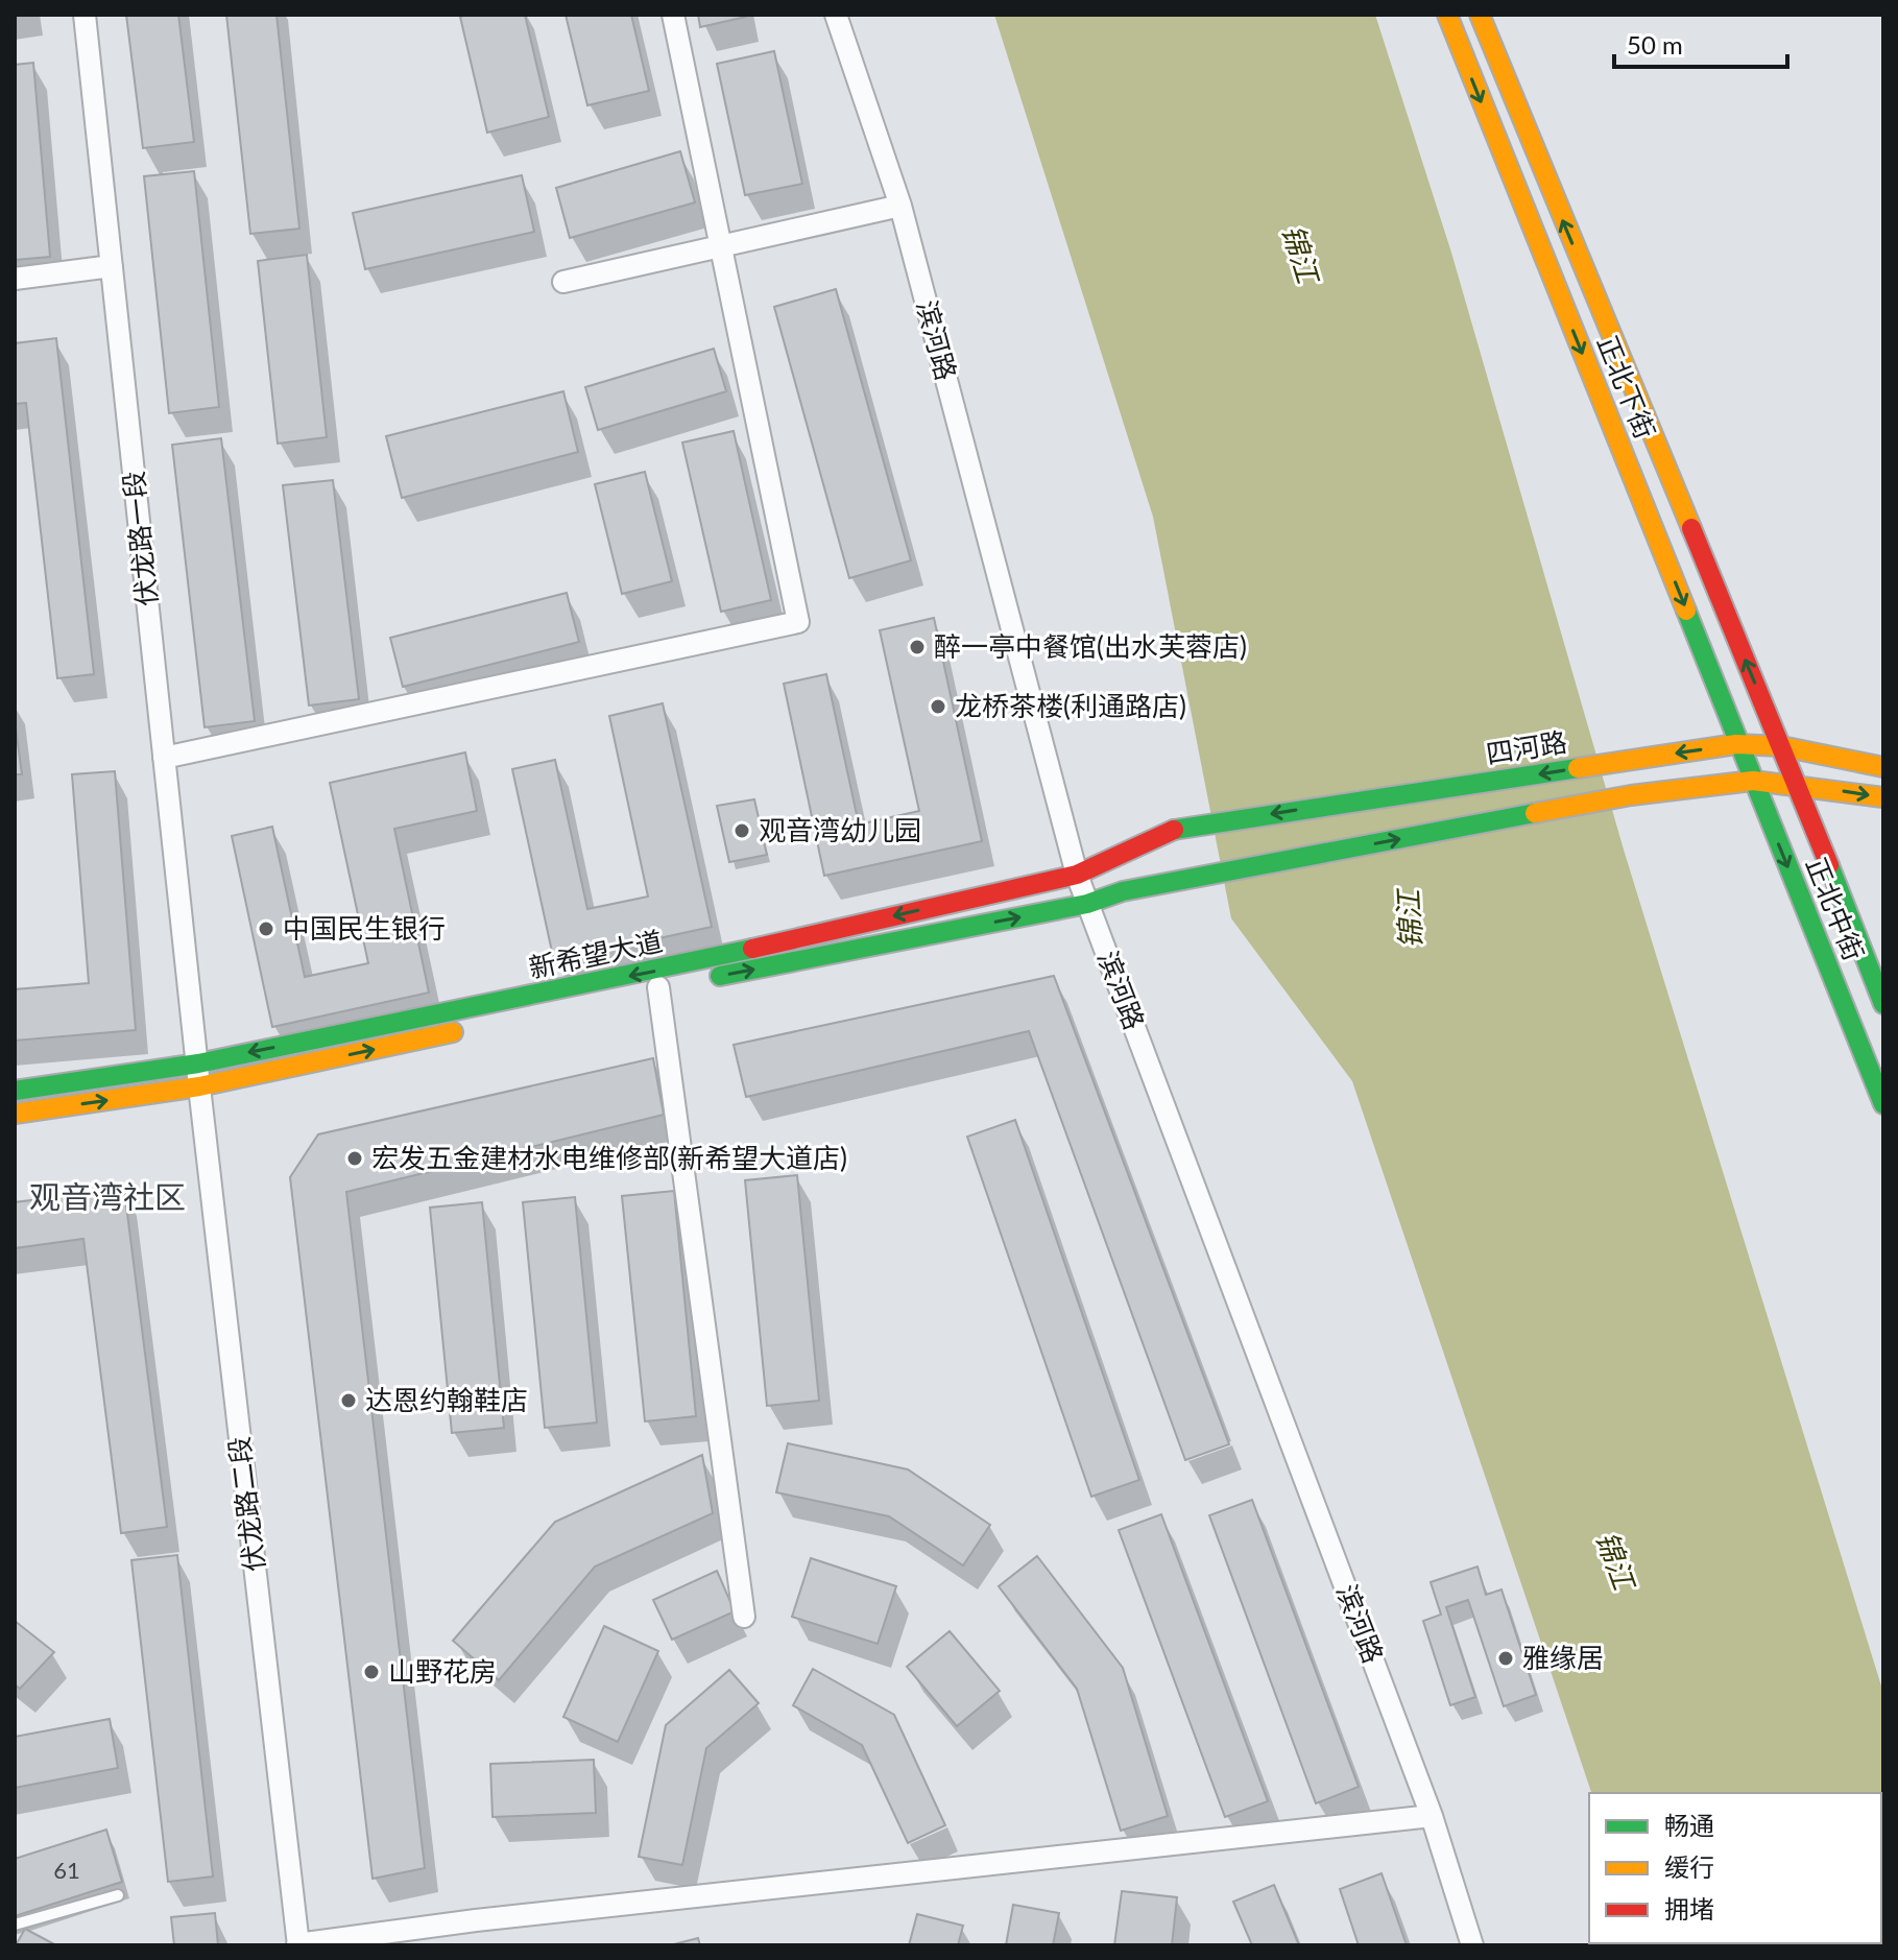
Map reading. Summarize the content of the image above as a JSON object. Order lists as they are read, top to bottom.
{
  "streets": {
    "street": [
      "滨河路",
      "正北下街",
      "伏龙路一段",
      "四河路",
      "正北中街",
      "新希望大道",
      "伏龙路二段"
    ]
  },
  "crossings": [
    ["滨河路", "新希望大道"],
    ["正北下街", "四河路"],
    ["正北下街", "正北中街"],
    ["伏龙路一段", "新希望大道"],
    ["伏龙路一段", "伏龙路二段"],
    ["四河路", "正北中街"],
    ["四河路", "新希望大道"],
    ["新希望大道", "伏龙路二段"]
  ],
  "districts": ["观音湾社区"],
  "water": ["锦江"],
  "places": [
    "醉一亭中餐馆(出水芙蓉店)",
    "龙桥茶楼(利通路店)",
    "观音湾幼儿园",
    "中国民生银行",
    "宏发五金建材水电维修部(新希望大道店)",
    "达恩约翰鞋店",
    "雅缘居",
    "山野花房"
  ],
  "house_numbers": ["61"],
  "legend": ["畅通", "缓行", "拥堵"],
  "scale_bar": "50 m"
}
